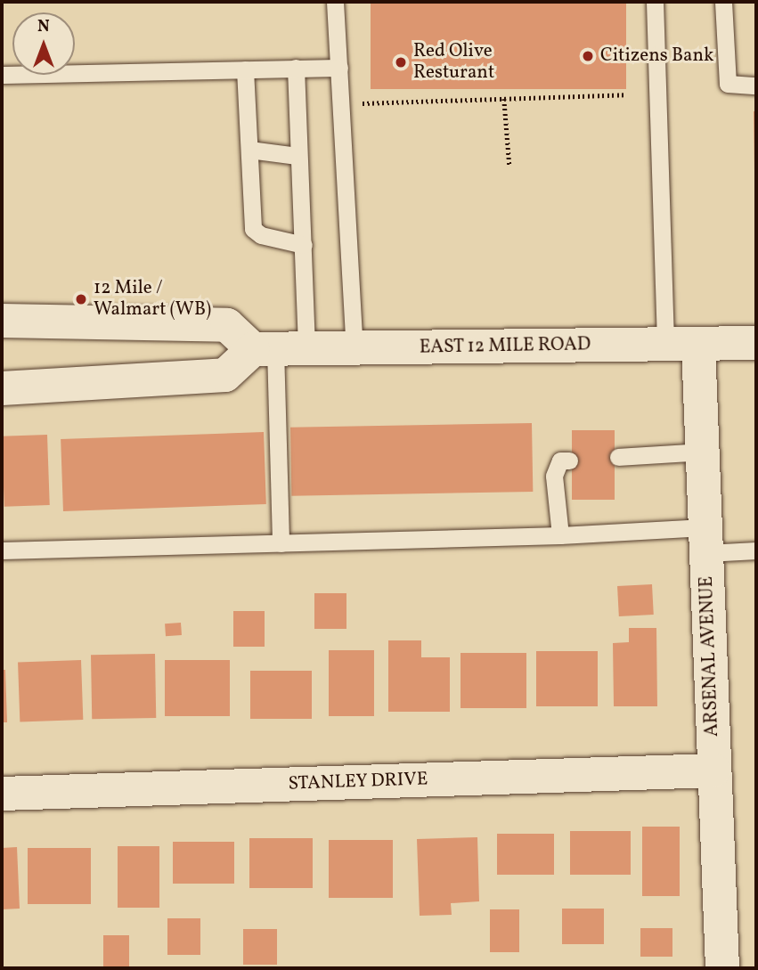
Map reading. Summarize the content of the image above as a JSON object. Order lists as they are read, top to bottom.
{
  "streets": {
    "street": ["EAST 12 MILE ROAD", "ARSENAL AVENUE", "STANLEY DRIVE"]
  },
  "crossings": [
    ["EAST 12 MILE ROAD", "ARSENAL AVENUE"],
    ["ARSENAL AVENUE", "STANLEY DRIVE"]
  ],
  "places": ["Citizens Bank", "Red Olive Resturant", "12 Mile / Walmart (WB)"],
  "north": "top"
}
